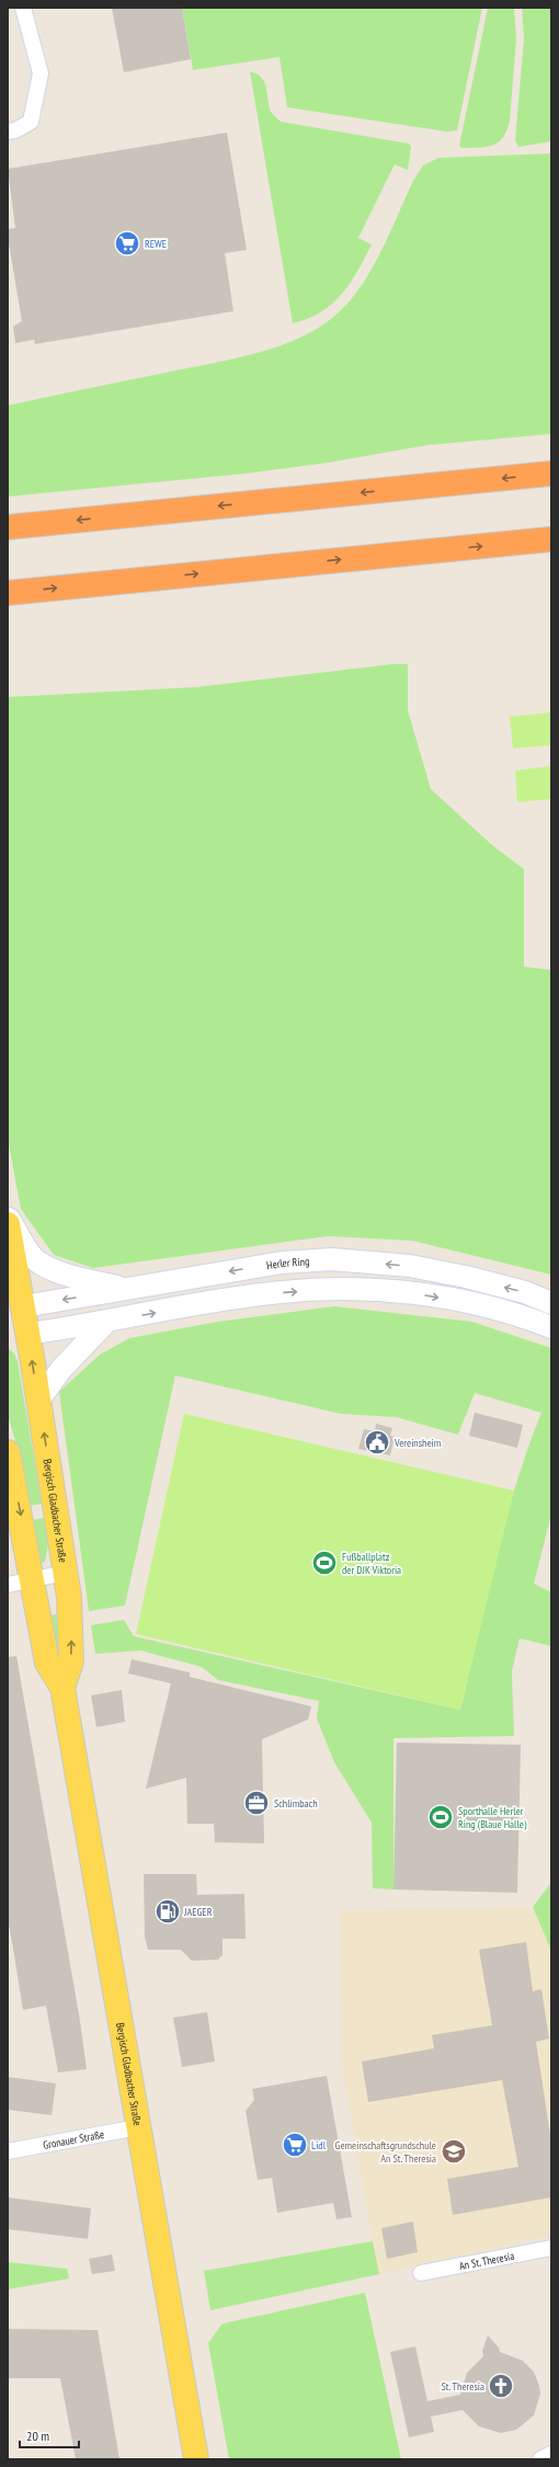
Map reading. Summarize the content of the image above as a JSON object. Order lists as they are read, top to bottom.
{
  "streets": {
    "main road": ["Herler Ring", "Bergisch Gladbacher Straße"],
    "street": ["Gronauer Straße", "An St. Theresia"]
  },
  "crossings": [
    ["Herler Ring", "Bergisch Gladbacher Straße"],
    ["Bergisch Gladbacher Straße", "Gronauer Straße"]
  ],
  "places": {
    "supermarket": ["REWE", "Lidl"],
    "public building": ["Vereinsheim"],
    "sports": ["Fußballplatz der DJK Viktoria", "Sporthalle Herler Ring (Blaue Halle)"],
    "office": ["Schlimbach"],
    "fuel station": ["JAEGER"],
    "school or university": ["Gemeinschaftsgrundschule An St. Theresia"],
    "church": ["St. Theresia"]
  },
  "scale_bar": "20 m"
}
